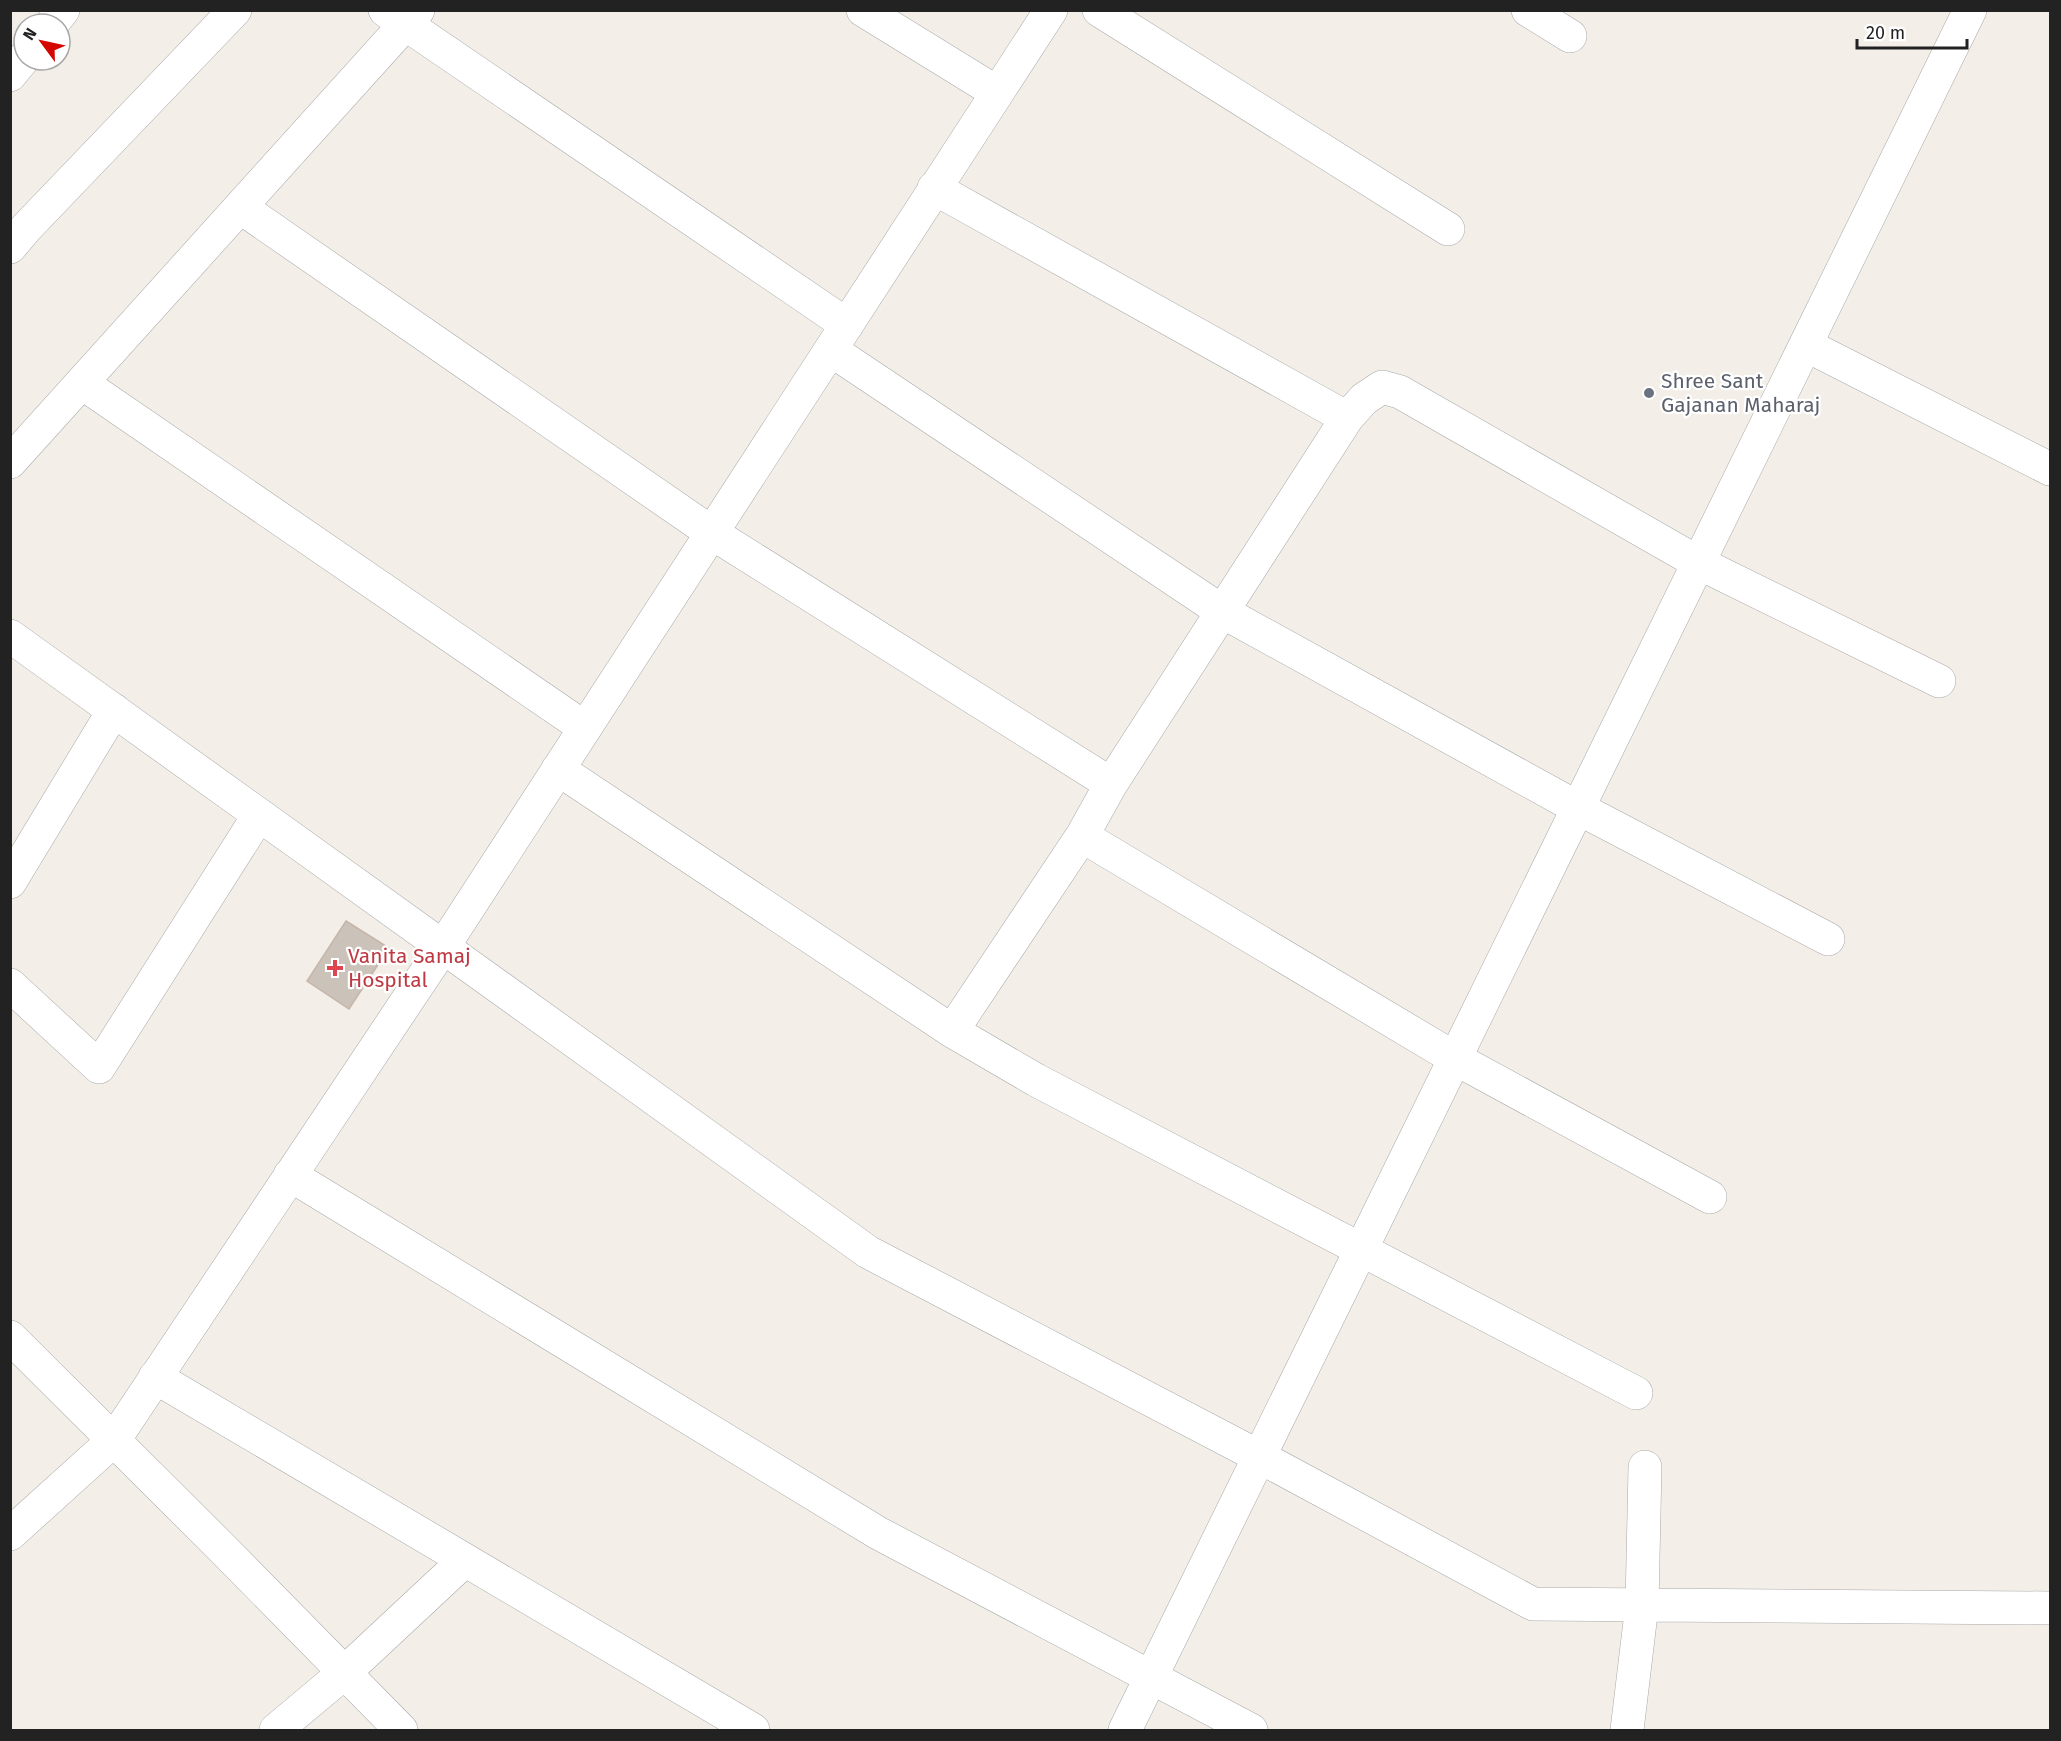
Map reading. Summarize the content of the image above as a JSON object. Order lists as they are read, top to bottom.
{
  "places": {
    "other": ["Shree Sant Gajanan Maharaj"],
    "health": ["Vanita Samaj Hospital"]
  },
  "scale_bar": "20 m",
  "north": "top left"
}
